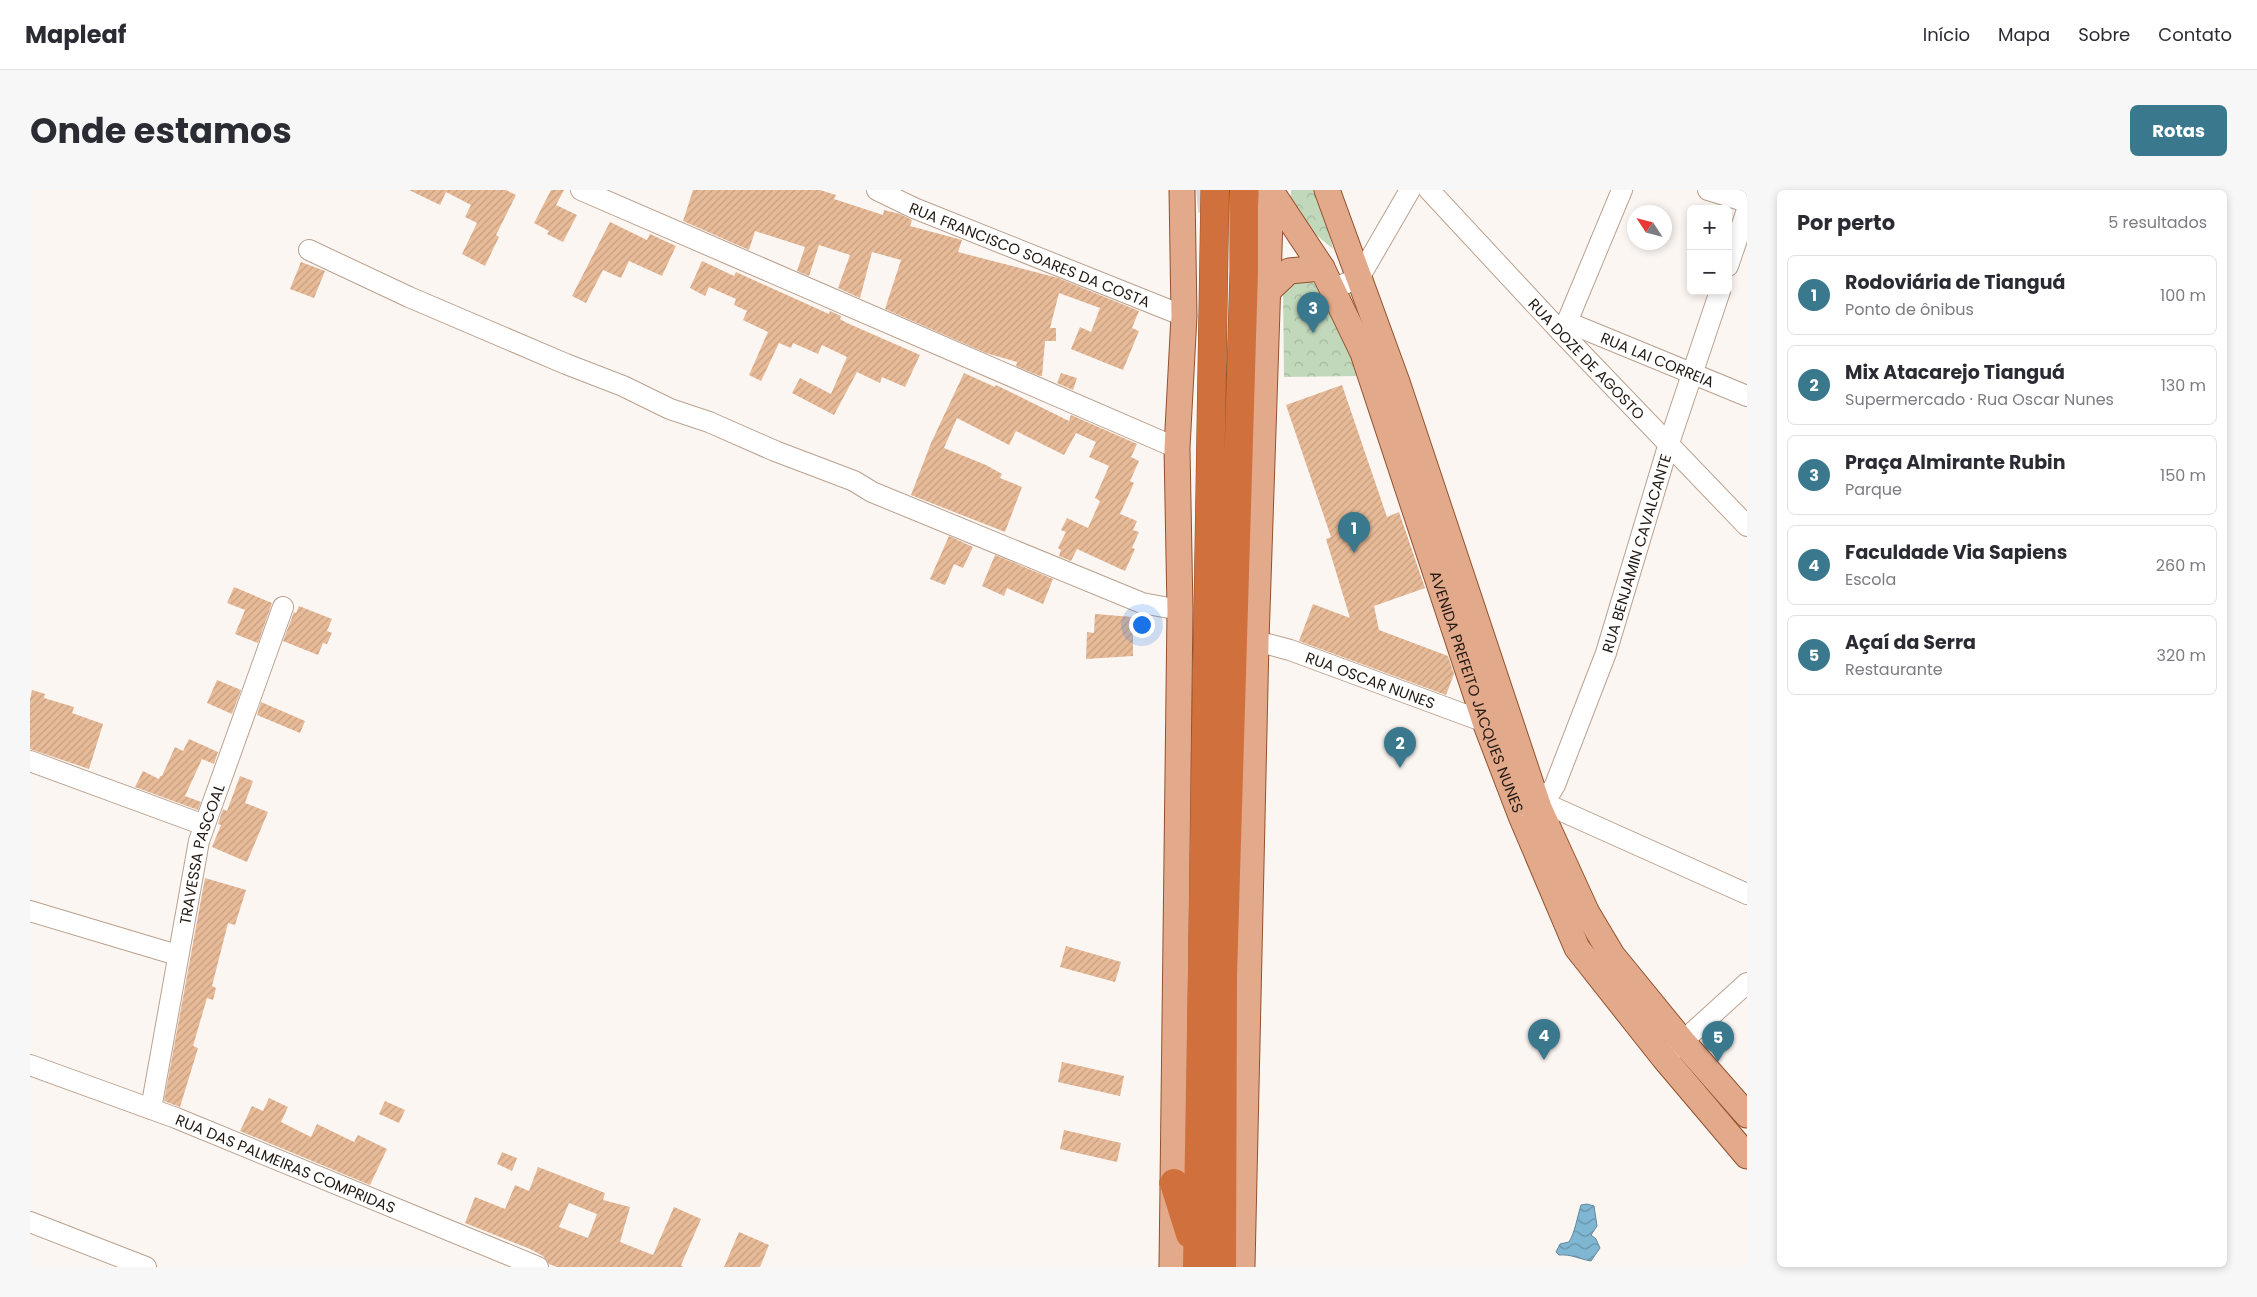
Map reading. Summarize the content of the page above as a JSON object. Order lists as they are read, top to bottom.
{
  "streets": {
    "main road": ["AVENIDA PREFEITO JACQUES NUNES"],
    "street": [
      "RUA FRANCISCO SOARES DA COSTA",
      "RUA DOZE DE AGOSTO",
      "RUA LAI CORREIA",
      "RUA BENJAMIN CAVALCANTE",
      "RUA OSCAR NUNES",
      "TRAVESSA PASCOAL",
      "RUA DAS PALMEIRAS COMPRIDAS"
    ]
  },
  "crossings": [
    ["RUA DOZE DE AGOSTO", "RUA LAI CORREIA"],
    ["RUA DOZE DE AGOSTO", "RUA BENJAMIN CAVALCANTE"],
    ["RUA LAI CORREIA", "RUA BENJAMIN CAVALCANTE"],
    ["RUA BENJAMIN CAVALCANTE", "AVENIDA PREFEITO JACQUES NUNES"],
    ["RUA OSCAR NUNES", "AVENIDA PREFEITO JACQUES NUNES"],
    ["TRAVESSA PASCOAL", "RUA DAS PALMEIRAS COMPRIDAS"]
  ],
  "north": "top left",
  "page": {
    "header": "Mapleaf",
    "nav": [
      "Início",
      "Mapa",
      "Sobre",
      "Contato"
    ],
    "title": "Onde estamos",
    "buttons": "Rotas",
    "heading": ["Por perto", "5 resultados"],
    "map_buttons": ["+", "−"],
    "list": [
      {
        "mark": "1",
        "name": "Rodoviária de Tianguá",
        "note": "Ponto de ônibus",
        "value": "100 m"
      },
      {
        "mark": "2",
        "name": "Mix Atacarejo Tianguá",
        "note": "Supermercado · Rua Oscar Nunes",
        "value": "130 m"
      },
      {
        "mark": "3",
        "name": "Praça Almirante Rubin",
        "note": "Parque",
        "value": "150 m"
      },
      {
        "mark": "4",
        "name": "Faculdade Via Sapiens",
        "note": "Escola",
        "value": "260 m"
      },
      {
        "mark": "5",
        "name": "Açaí da Serra",
        "note": "Restaurante",
        "value": "320 m"
      }
    ],
    "pins": [
      "3",
      "1",
      "2",
      "4",
      "5"
    ]
  }
}
